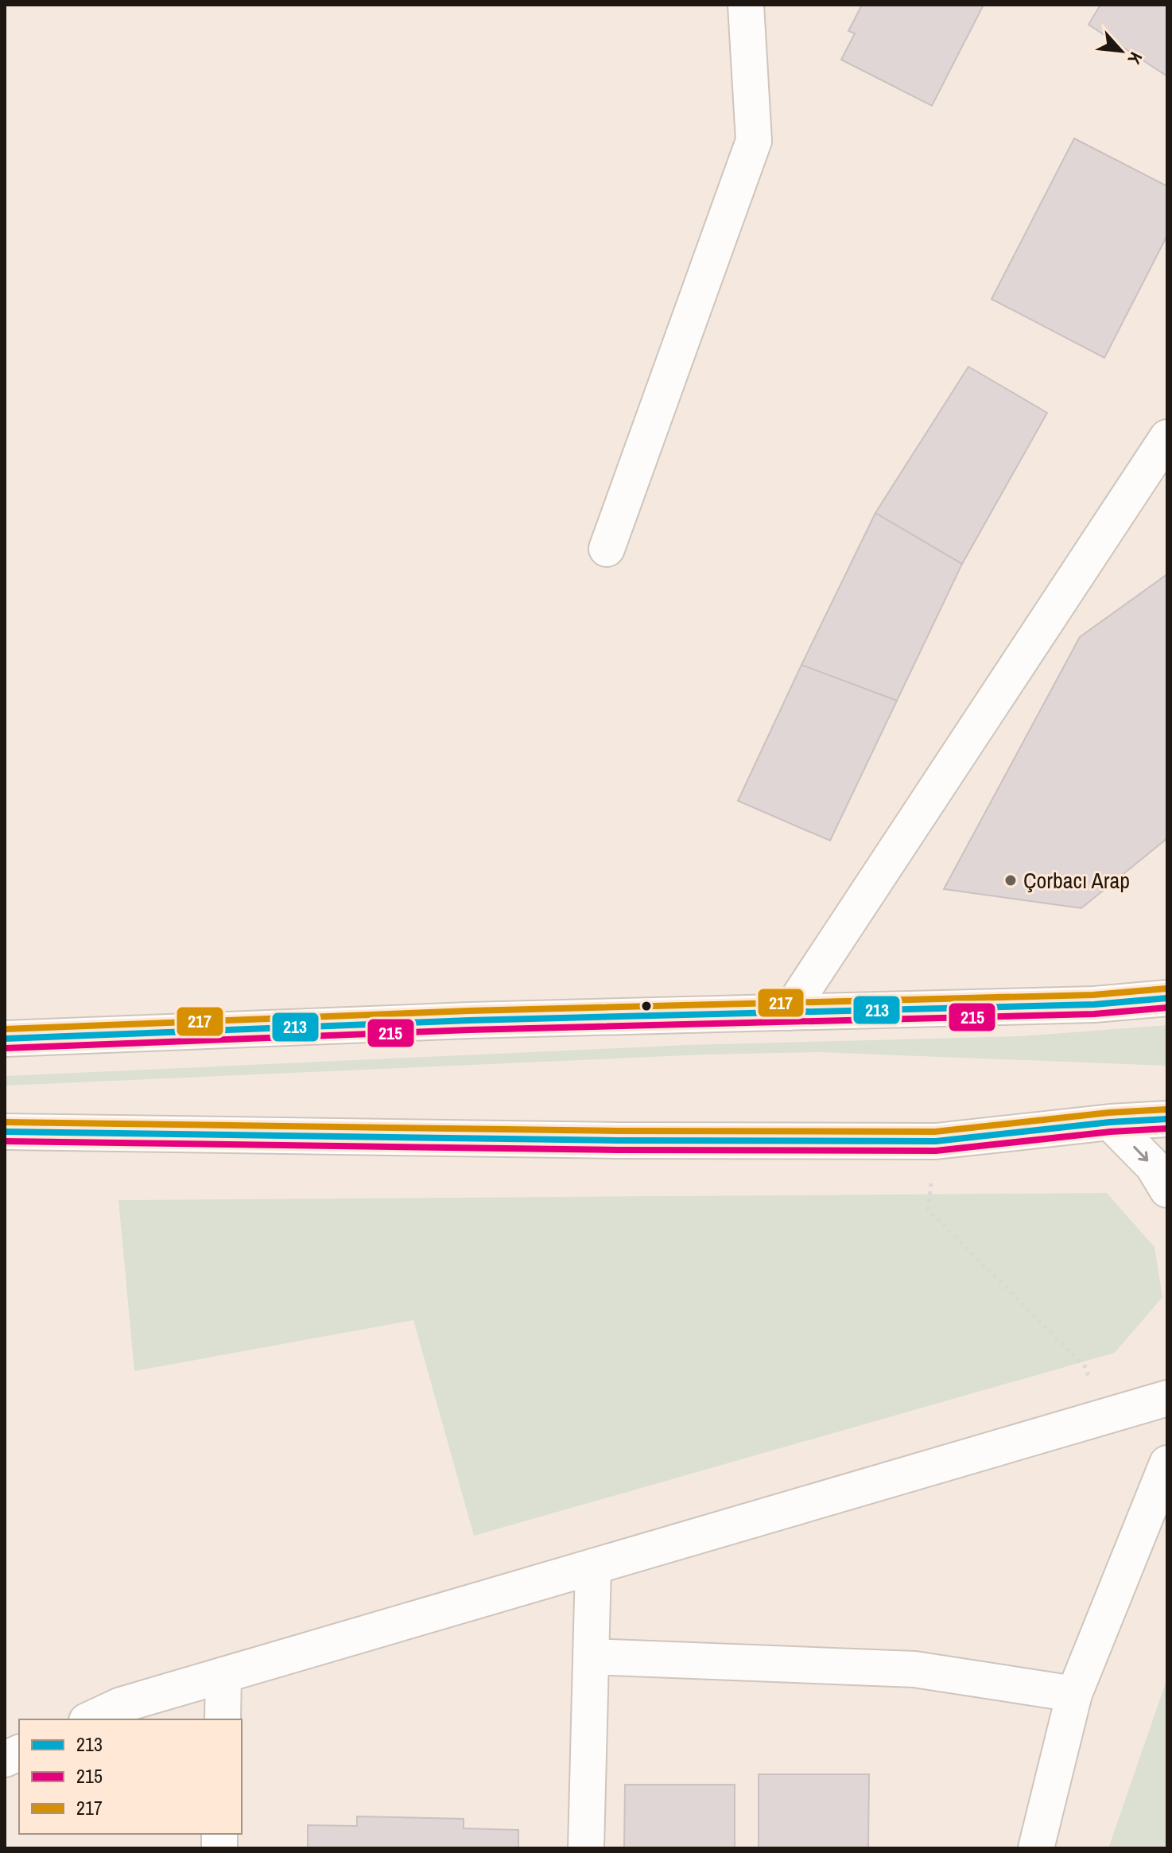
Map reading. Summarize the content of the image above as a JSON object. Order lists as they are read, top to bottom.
{
  "places": ["Çorbacı Arap"],
  "lines": ["transit line 217", "transit line 213", "transit line 215"],
  "legend": ["213", "215", "217"],
  "north": "bottom right"
}
